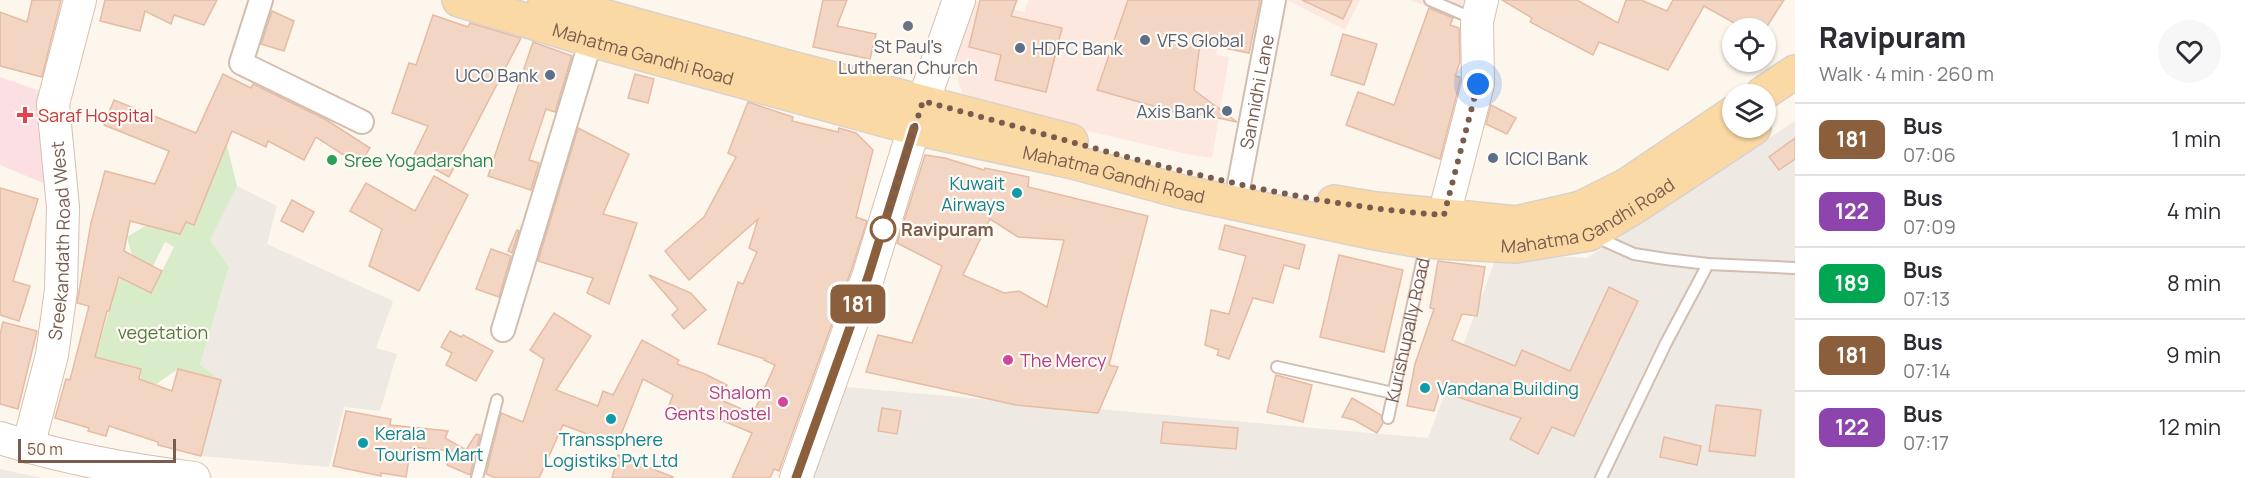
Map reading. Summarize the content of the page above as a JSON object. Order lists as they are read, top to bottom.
{
  "streets": {
    "main road": ["Mahatma Gandhi Road"],
    "street": ["Sannidhi Lane", "Sreekandath Road West", "Kurishupally Road"]
  },
  "crossings": [
    ["Mahatma Gandhi Road", "Sannidhi Lane"],
    ["Mahatma Gandhi Road", "Kurishupally Road"]
  ],
  "parks": ["vegetation"],
  "places": {
    "other": [
      "St Paul's Lutheran Church",
      "VFS Global",
      "HDFC Bank",
      "UCO Bank",
      "Axis Bank",
      "ICICI Bank",
      "Sree Yogadarshan",
      "Kuwait Airways",
      "Ravipuram",
      "The Mercy",
      "Vandana Building",
      "Shalom Gents hostel",
      "Transsphere Logistiks Pvt Ltd",
      "Kerala Tourism Mart"
    ],
    "health": ["Saraf Hospital"]
  },
  "lines": ["bus line 181"],
  "scale_bar": "50 m",
  "page": {
    "on_map": "181",
    "heading": ["Ravipuram", "Walk · 4 min · 260 m"],
    "list": [
      {
        "mark": "181",
        "name": "Bus",
        "note": "07:06",
        "value": "1 min"
      },
      {
        "mark": "122",
        "name": "Bus",
        "note": "07:09",
        "value": "4 min"
      },
      {
        "mark": "189",
        "name": "Bus",
        "note": "07:13",
        "value": "8 min"
      },
      {
        "mark": "181",
        "name": "Bus",
        "note": "07:14",
        "value": "9 min"
      },
      {
        "mark": "122",
        "name": "Bus",
        "note": "07:17",
        "value": "12 min"
      }
    ],
    "scale": "50 m"
  }
}
